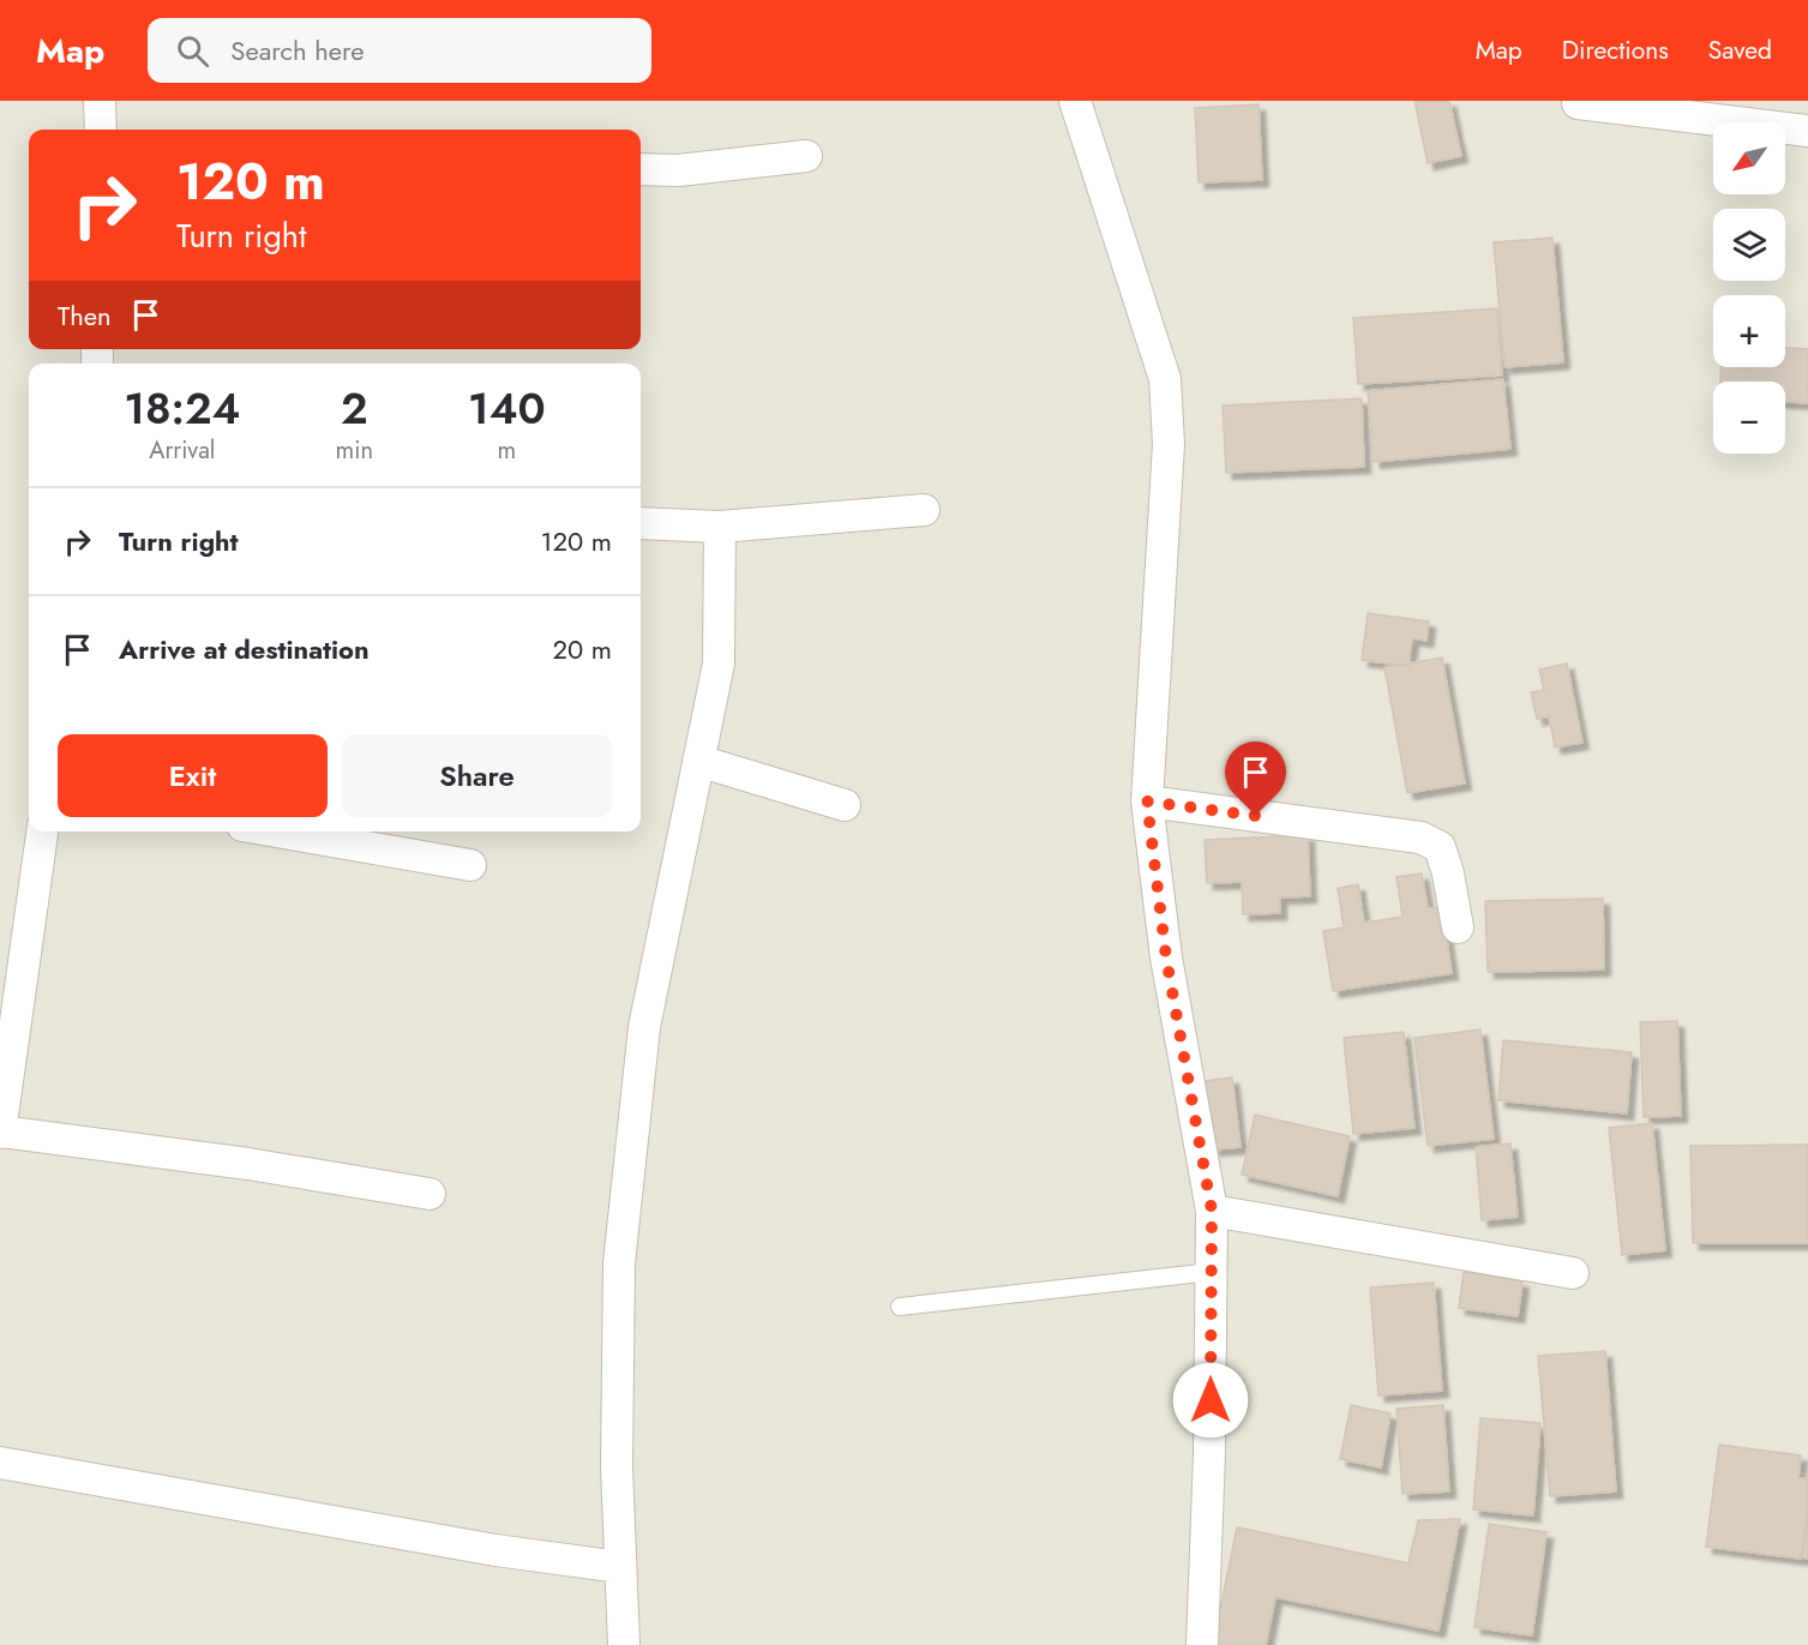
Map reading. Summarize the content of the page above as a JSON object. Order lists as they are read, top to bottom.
{
  "north": "bottom left",
  "page": {
    "header": "Map",
    "search": "Search here",
    "nav": ["Map", "Directions", "Saved"],
    "map_buttons": ["+", "−"],
    "turn": ["120 m", "Turn right"],
    "then": "Then",
    "eta": [
      "18:24",
      "Arrival",
      "2",
      "min",
      "140",
      "m"
    ],
    "list": [
      {
        "name": "Turn right",
        "value": "120 m"
      },
      {
        "name": "Arrive at destination",
        "value": "20 m"
      }
    ],
    "buttons": ["Exit", "Share"]
  }
}
